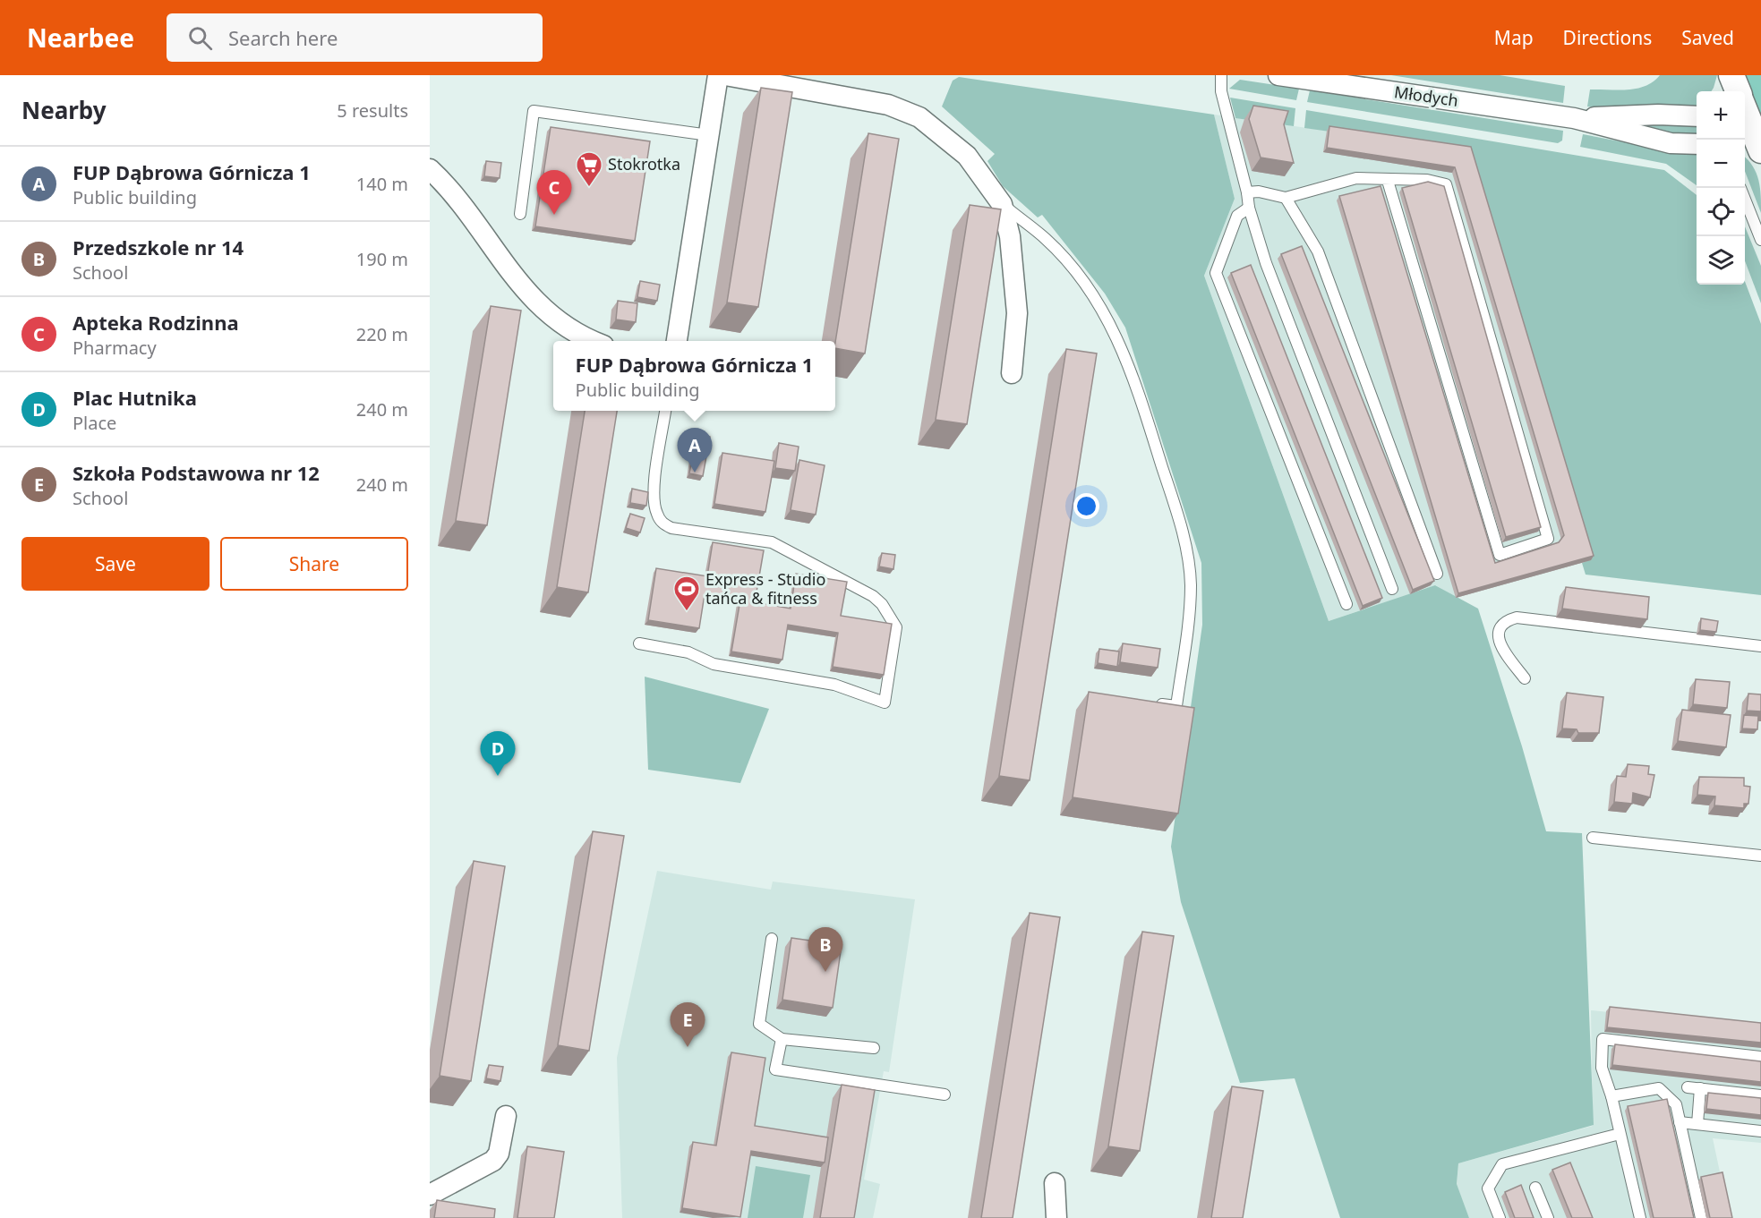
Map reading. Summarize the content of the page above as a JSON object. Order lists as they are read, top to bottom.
{
  "streets": {
    "street": ["Młodych"]
  },
  "places": {
    "supermarket": ["Stokrotka"],
    "sports": ["Express - Studio tańca & fitness"]
  },
  "page": {
    "header": "Nearbee",
    "search": "Search here",
    "nav": ["Map", "Directions", "Saved"],
    "heading": ["Nearby", "5 results"],
    "map_buttons": ["+", "−"],
    "list": [
      {
        "mark": "A",
        "name": "FUP Dąbrowa Górnicza 1",
        "note": "Public building",
        "value": "140 m"
      },
      {
        "mark": "B",
        "name": "Przedszkole nr 14",
        "note": "School",
        "value": "190 m"
      },
      {
        "mark": "C",
        "name": "Apteka Rodzinna",
        "note": "Pharmacy",
        "value": "220 m"
      },
      {
        "mark": "D",
        "name": "Plac Hutnika",
        "note": "Place",
        "value": "240 m"
      },
      {
        "mark": "E",
        "name": "Szkoła Podstawowa nr 12",
        "note": "School",
        "value": "240 m"
      }
    ],
    "pins": [
      "C",
      "A",
      "D",
      "B",
      "E"
    ],
    "popup": ["FUP Dąbrowa Górnicza 1", "Public building"],
    "buttons": ["Save", "Share"]
  }
}
